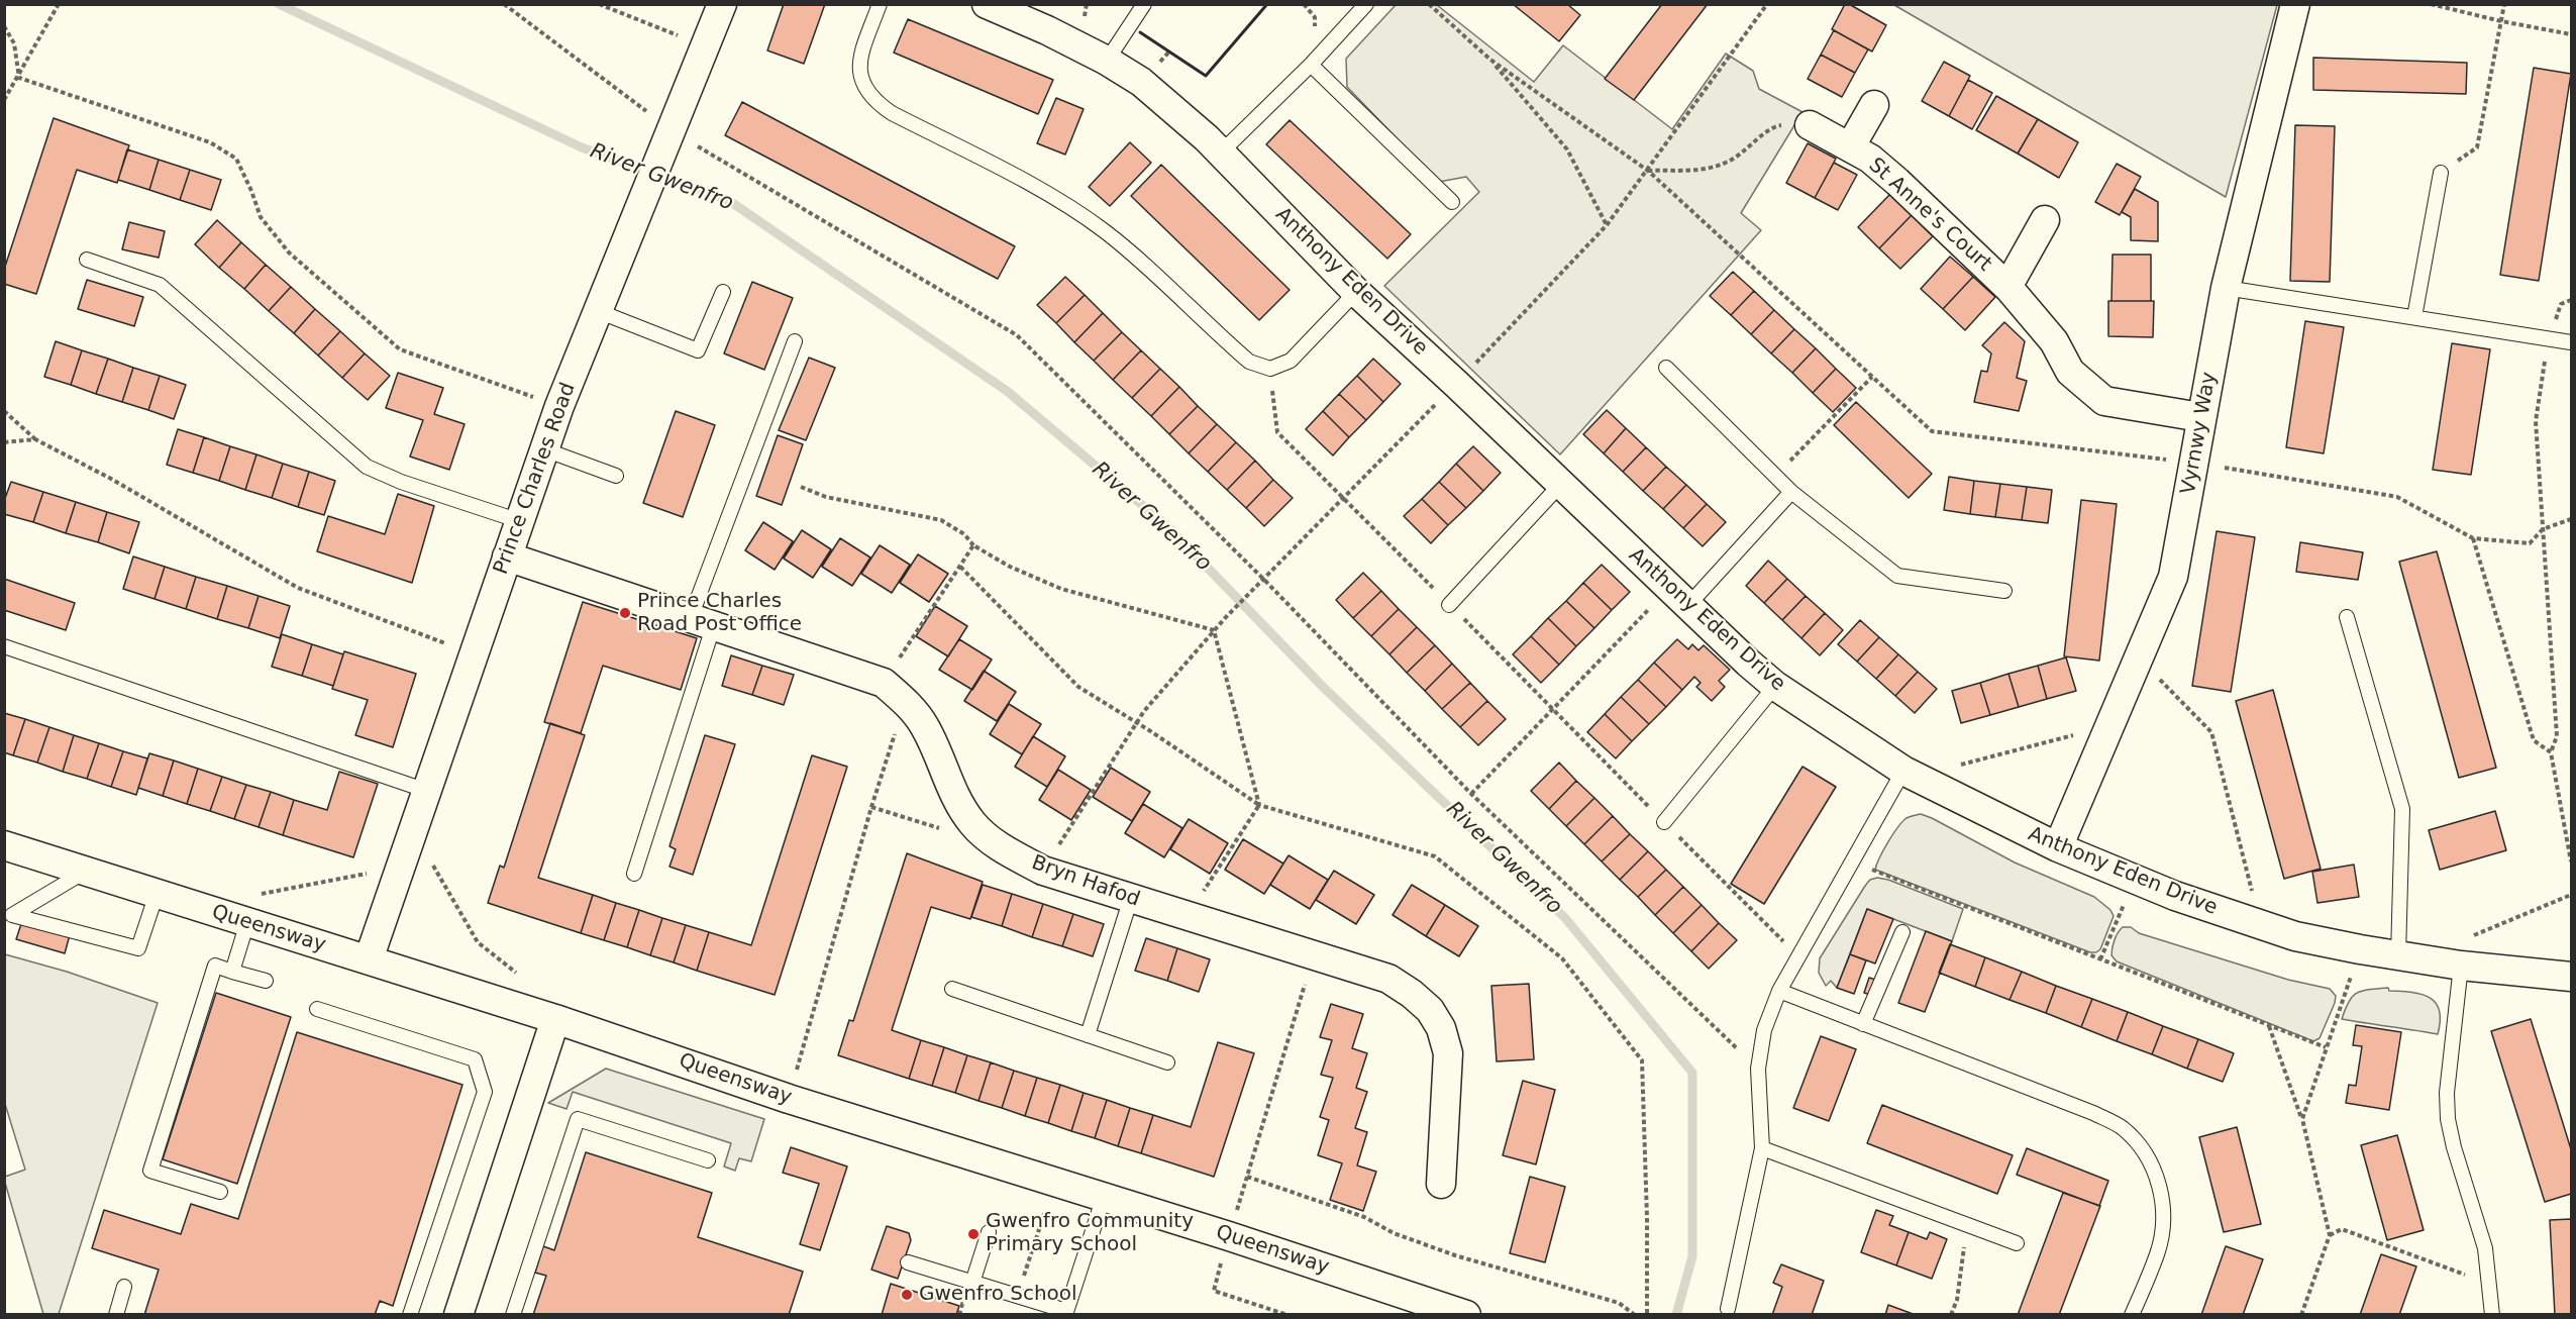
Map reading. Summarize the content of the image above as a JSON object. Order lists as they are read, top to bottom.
{
  "streets": {
    "street": [
      "St Anne's Court",
      "Anthony Eden Drive",
      "Vyrnwy Way",
      "Prince Charles Road",
      "Bryn Hafod",
      "Queensway"
    ]
  },
  "crossings": [
    ["St Anne's Court", "Vyrnwy Way"],
    ["Anthony Eden Drive", "Vyrnwy Way"],
    ["Prince Charles Road", "Bryn Hafod"],
    ["Prince Charles Road", "Queensway"]
  ],
  "water": ["River Gwenfro"],
  "places": ["Prince Charles Road Post Office", "Gwenfro Community Primary School", "Gwenfro School"]
}
